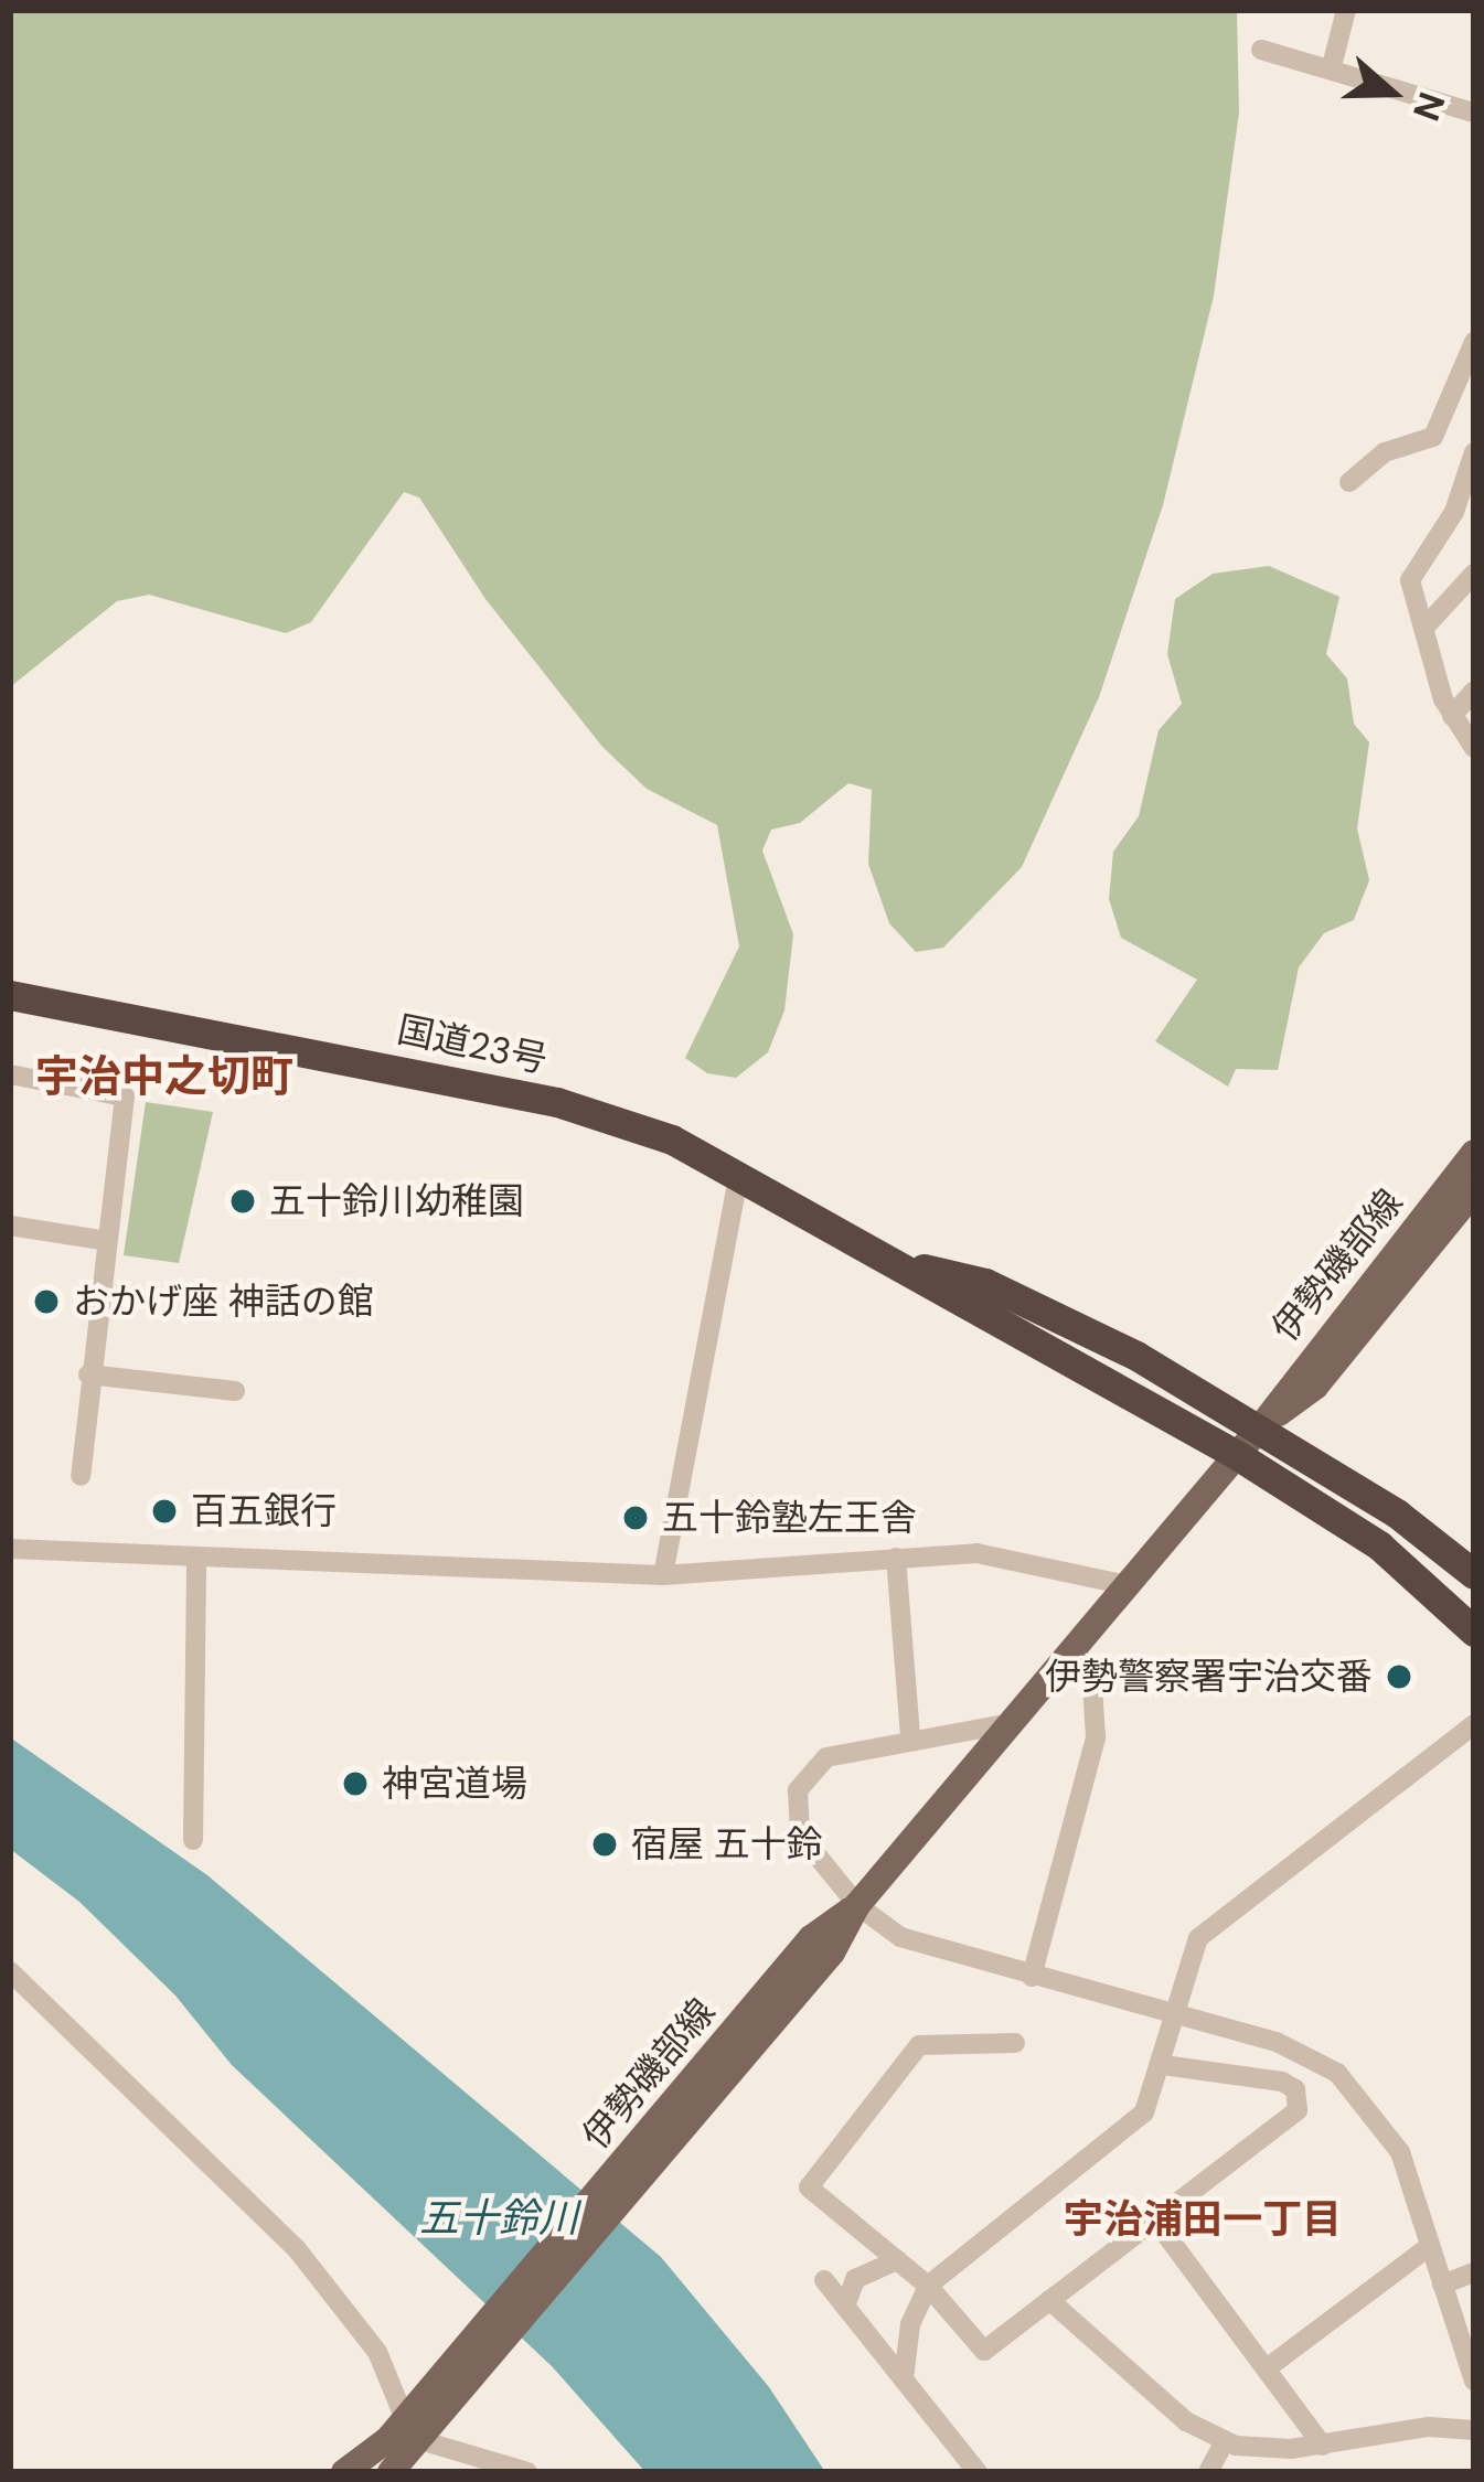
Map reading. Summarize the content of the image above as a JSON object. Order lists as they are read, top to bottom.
{
  "streets": {
    "highway": ["国道23号"],
    "main road": ["伊勢磯部線"]
  },
  "crossings": [
    ["国道23号", "伊勢磯部線"]
  ],
  "districts": ["宇治中之切町", "宇治浦田一丁目"],
  "water": ["五十鈴川"],
  "places": [
    "五十鈴川幼稚園",
    "おかげ座 神話の館",
    "百五銀行",
    "五十鈴塾左王舎",
    "伊勢警察署宇治交番",
    "神宮道場",
    "宿屋 五十鈴"
  ],
  "north": "right"
}
